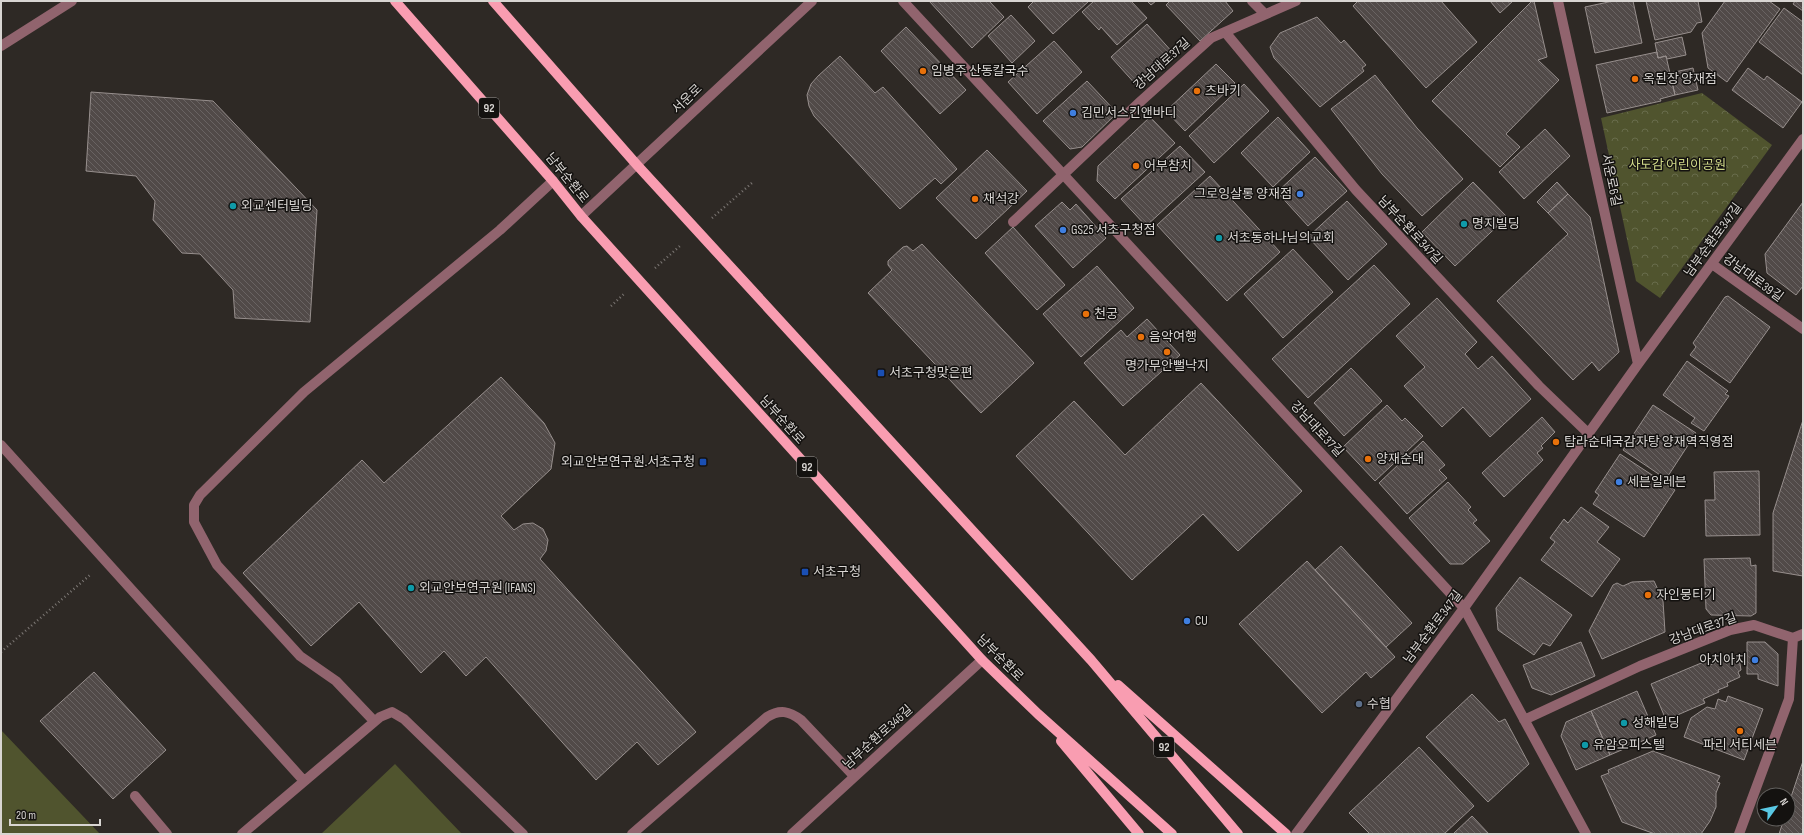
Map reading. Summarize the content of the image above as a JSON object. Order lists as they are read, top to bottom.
{
  "streets": {
    "main road": ["92", "남부순환로"],
    "street": [
      "강남대로37길",
      "서운로",
      "서운로6길",
      "남부순환로347길",
      "강남대로39길",
      "남부순환로346길"
    ]
  },
  "crossings": [
    ["강남대로37길", "남부순환로347길"],
    ["서운로", "92"],
    ["서운로", "남부순환로"],
    ["남부순환로", "남부순환로346길"],
    ["서운로6길", "남부순환로347길"],
    ["남부순환로347길", "강남대로39길"]
  ],
  "parks": ["사도감 어린이공원"],
  "places": {
    "other": [
      "임병주 산동칼국수",
      "옥된장 양재점",
      "츠바키",
      "김민서스킨앤바디",
      "어부참치",
      "그로잉살롱 양재점",
      "채석강",
      "외교센터빌딩",
      "명지빌딩",
      "GS25 서초구청점",
      "서초동하나님의교회",
      "천궁",
      "음악여행",
      "명가무안뻘낙지",
      "탐라순대국감자탕 양재역직영점",
      "양재순대",
      "세븐일레븐",
      "외교안보연구원 (IFANS)",
      "자인뭉티기",
      "CU",
      "아치아치",
      "수협",
      "성해빌딩",
      "파리 서티세븐",
      "유암오피스텔"
    ],
    "transit": ["서초구청맞은편", "외교안보연구원.서초구청", "서초구청"]
  },
  "scale_bar": "20 m",
  "north": "top right"
}
